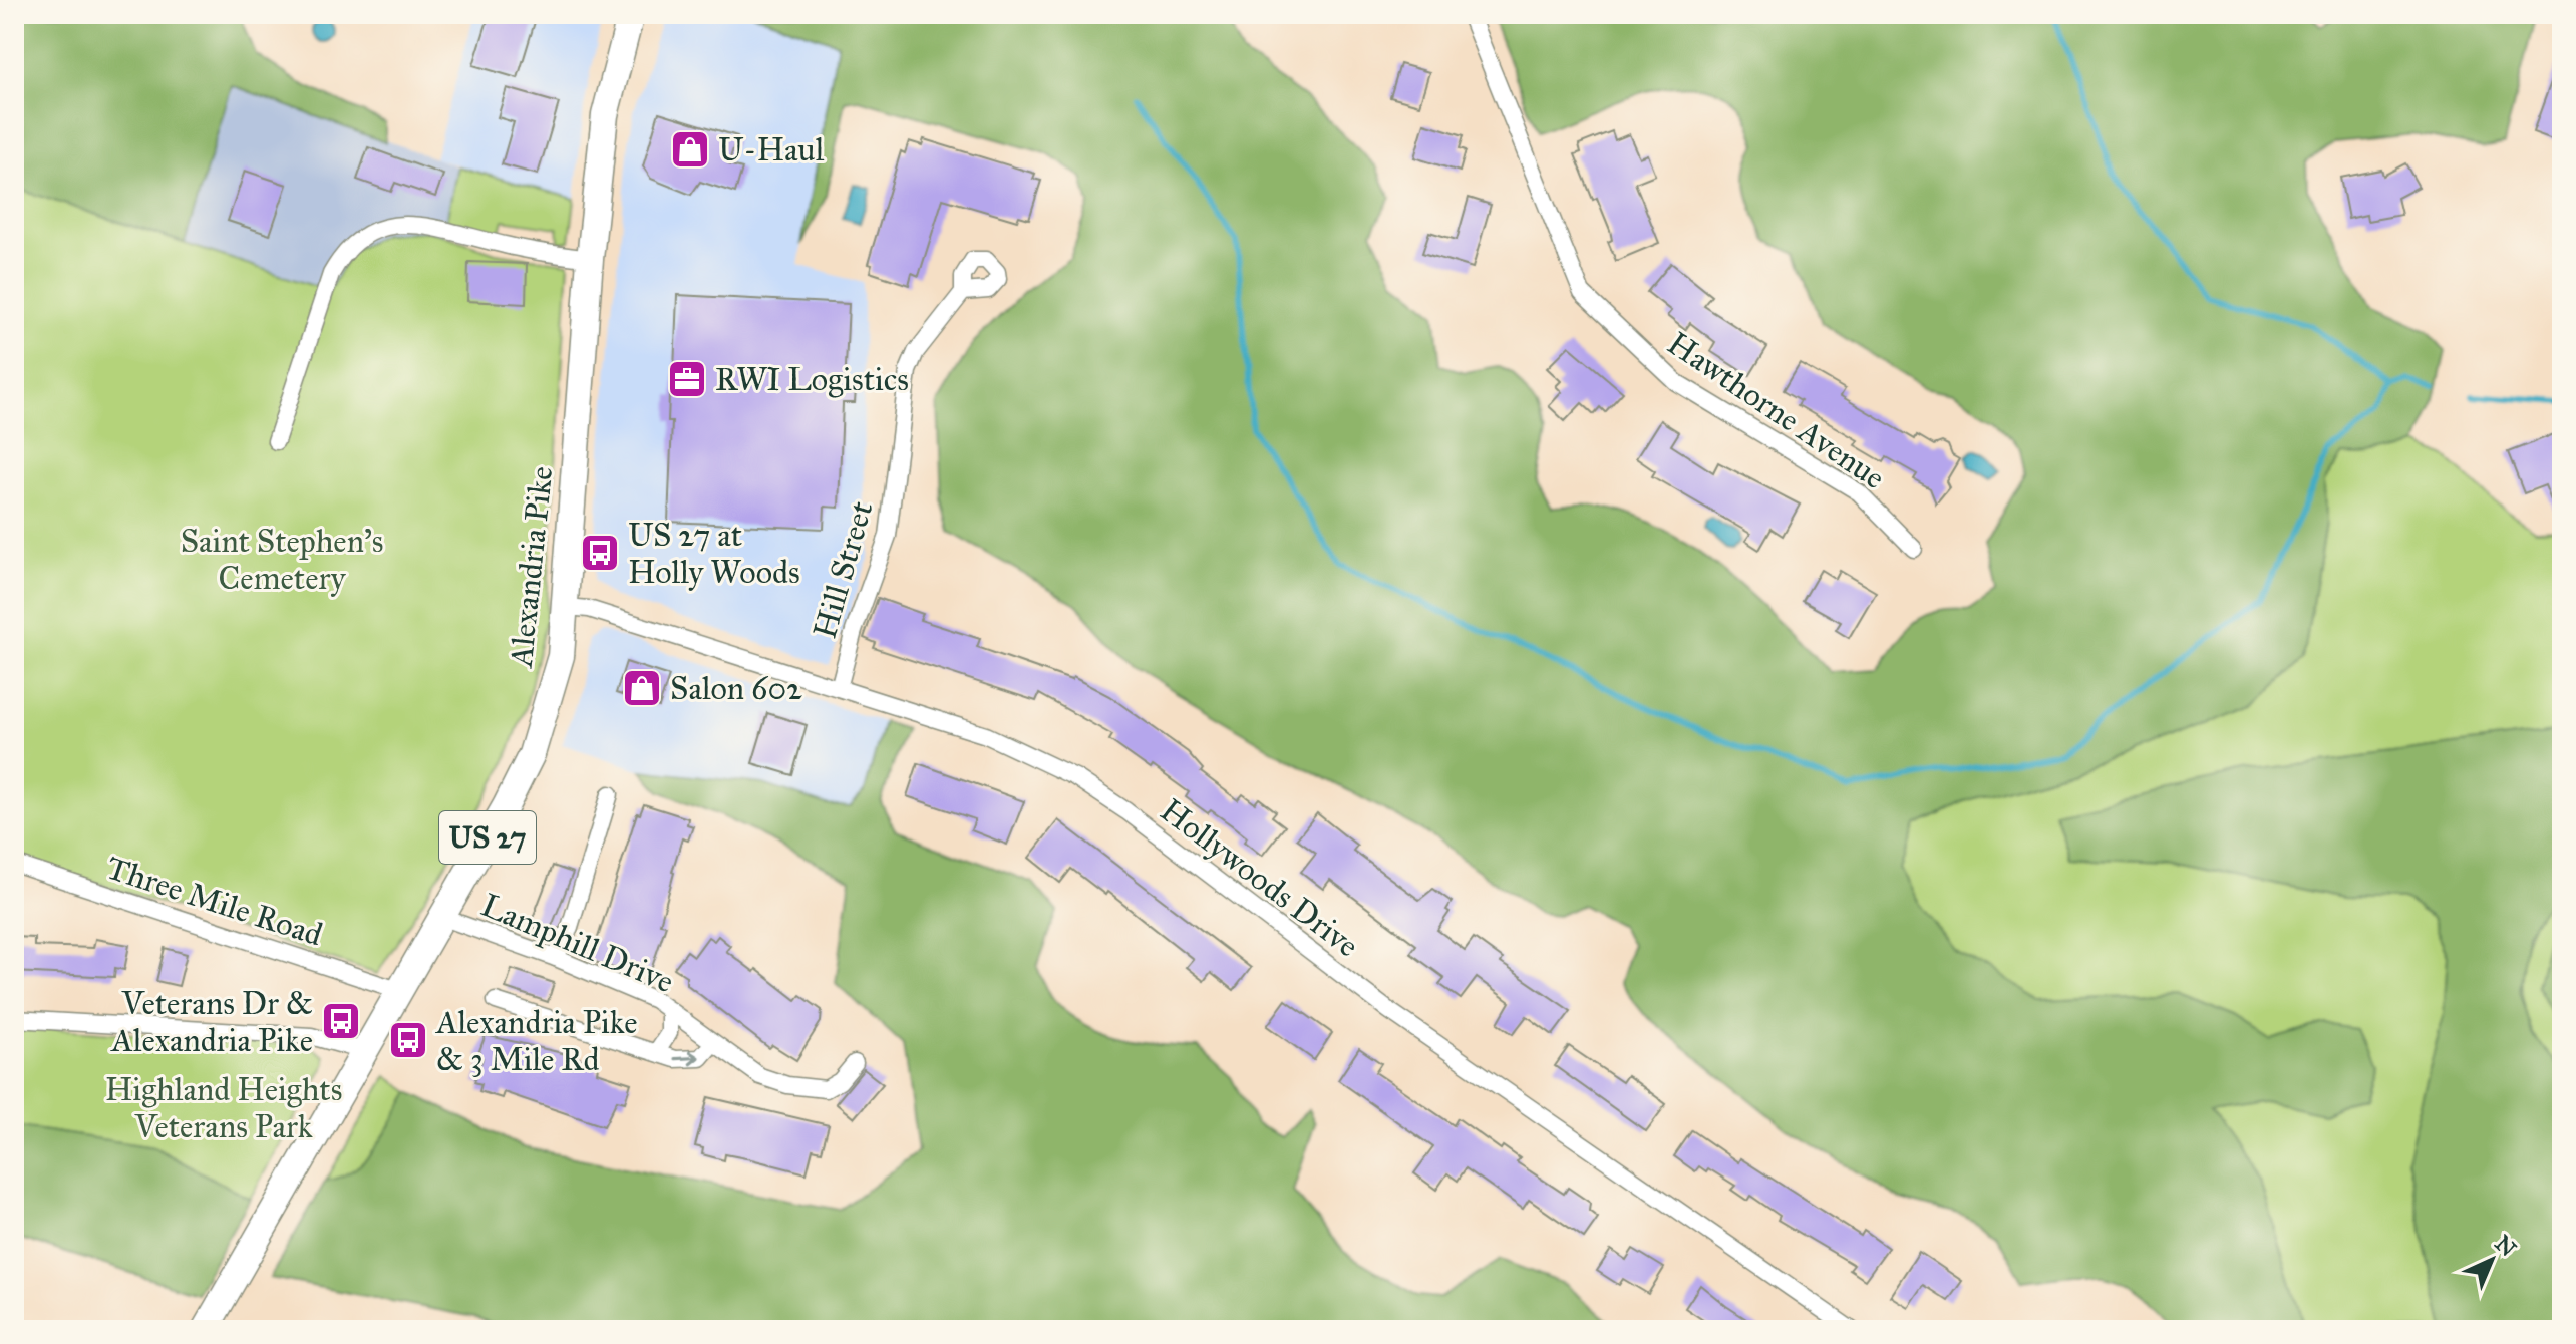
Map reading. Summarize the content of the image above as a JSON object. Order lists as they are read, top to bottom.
{
  "streets": {
    "main road": ["Alexandria Pike", "US 27"],
    "street": [
      "Hawthorne Avenue",
      "Hill Street",
      "Hollywoods Drive",
      "Three Mile Road",
      "Lamphill Drive"
    ]
  },
  "crossings": [
    ["Alexandria Pike", "Hollywoods Drive"],
    ["Alexandria Pike", "Three Mile Road"],
    ["Alexandria Pike", "Lamphill Drive"],
    ["Hill Street", "Hollywoods Drive"]
  ],
  "parks": ["Saint Stephen’s Cemetery", "Highland Heights Veterans Park"],
  "places": {
    "shop": ["U-Haul", "Salon 602"],
    "office": ["RWI Logistics"],
    "bus stop": ["US 27 at Holly Woods", "Veterans Dr & Alexandria Pike", "Alexandria Pike & 3 Mile Rd"]
  },
  "north": "top right"
}
